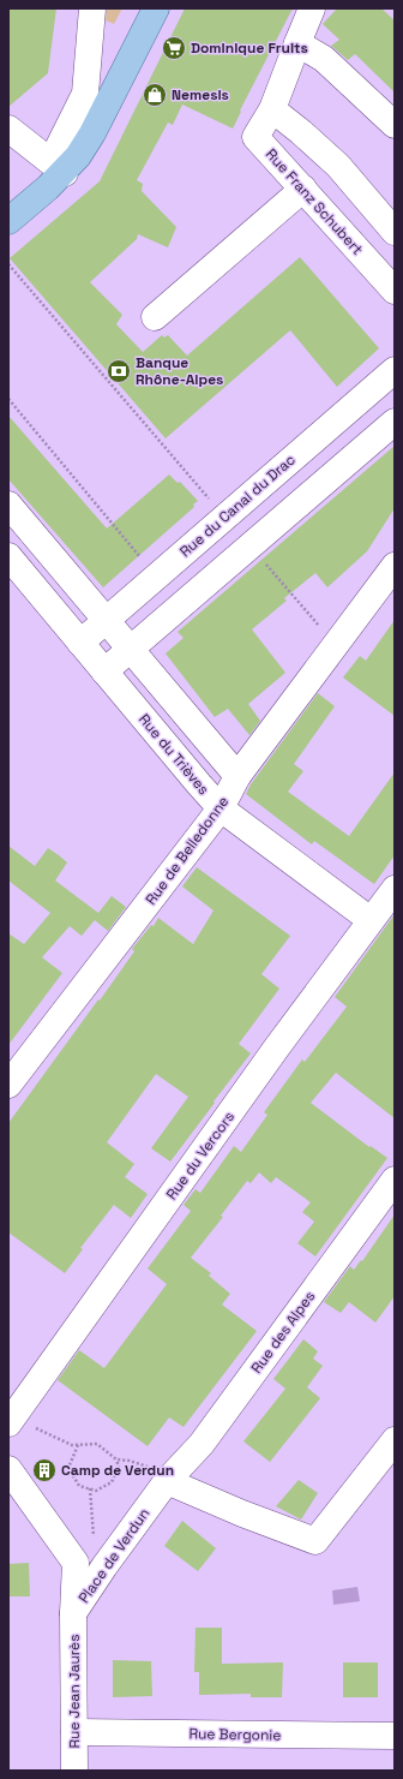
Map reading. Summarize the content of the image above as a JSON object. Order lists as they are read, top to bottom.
{
  "streets": {
    "street": [
      "Rue Franz Schubert",
      "Rue du Canal du Drac",
      "Rue du Trièves",
      "Rue de Belledonne",
      "Rue du Vercors",
      "Rue des Alpes",
      "Place de Verdun",
      "Rue Jean Jaurès",
      "Rue Bergonie"
    ]
  },
  "crossings": [
    ["Rue du Canal du Drac", "Rue du Trièves"],
    ["Rue du Trièves", "Rue de Belledonne"],
    ["Rue du Trièves", "Rue du Vercors"],
    ["Rue des Alpes", "Place de Verdun"],
    ["Place de Verdun", "Rue Jean Jaurès"],
    ["Rue Jean Jaurès", "Rue Bergonie"]
  ],
  "places": {
    "supermarket": ["Dominique Fruits"],
    "shop": ["Nemesis"],
    "bank": ["Banque Rhône-Alpes"],
    "building": ["Camp de Verdun"]
  }
}
